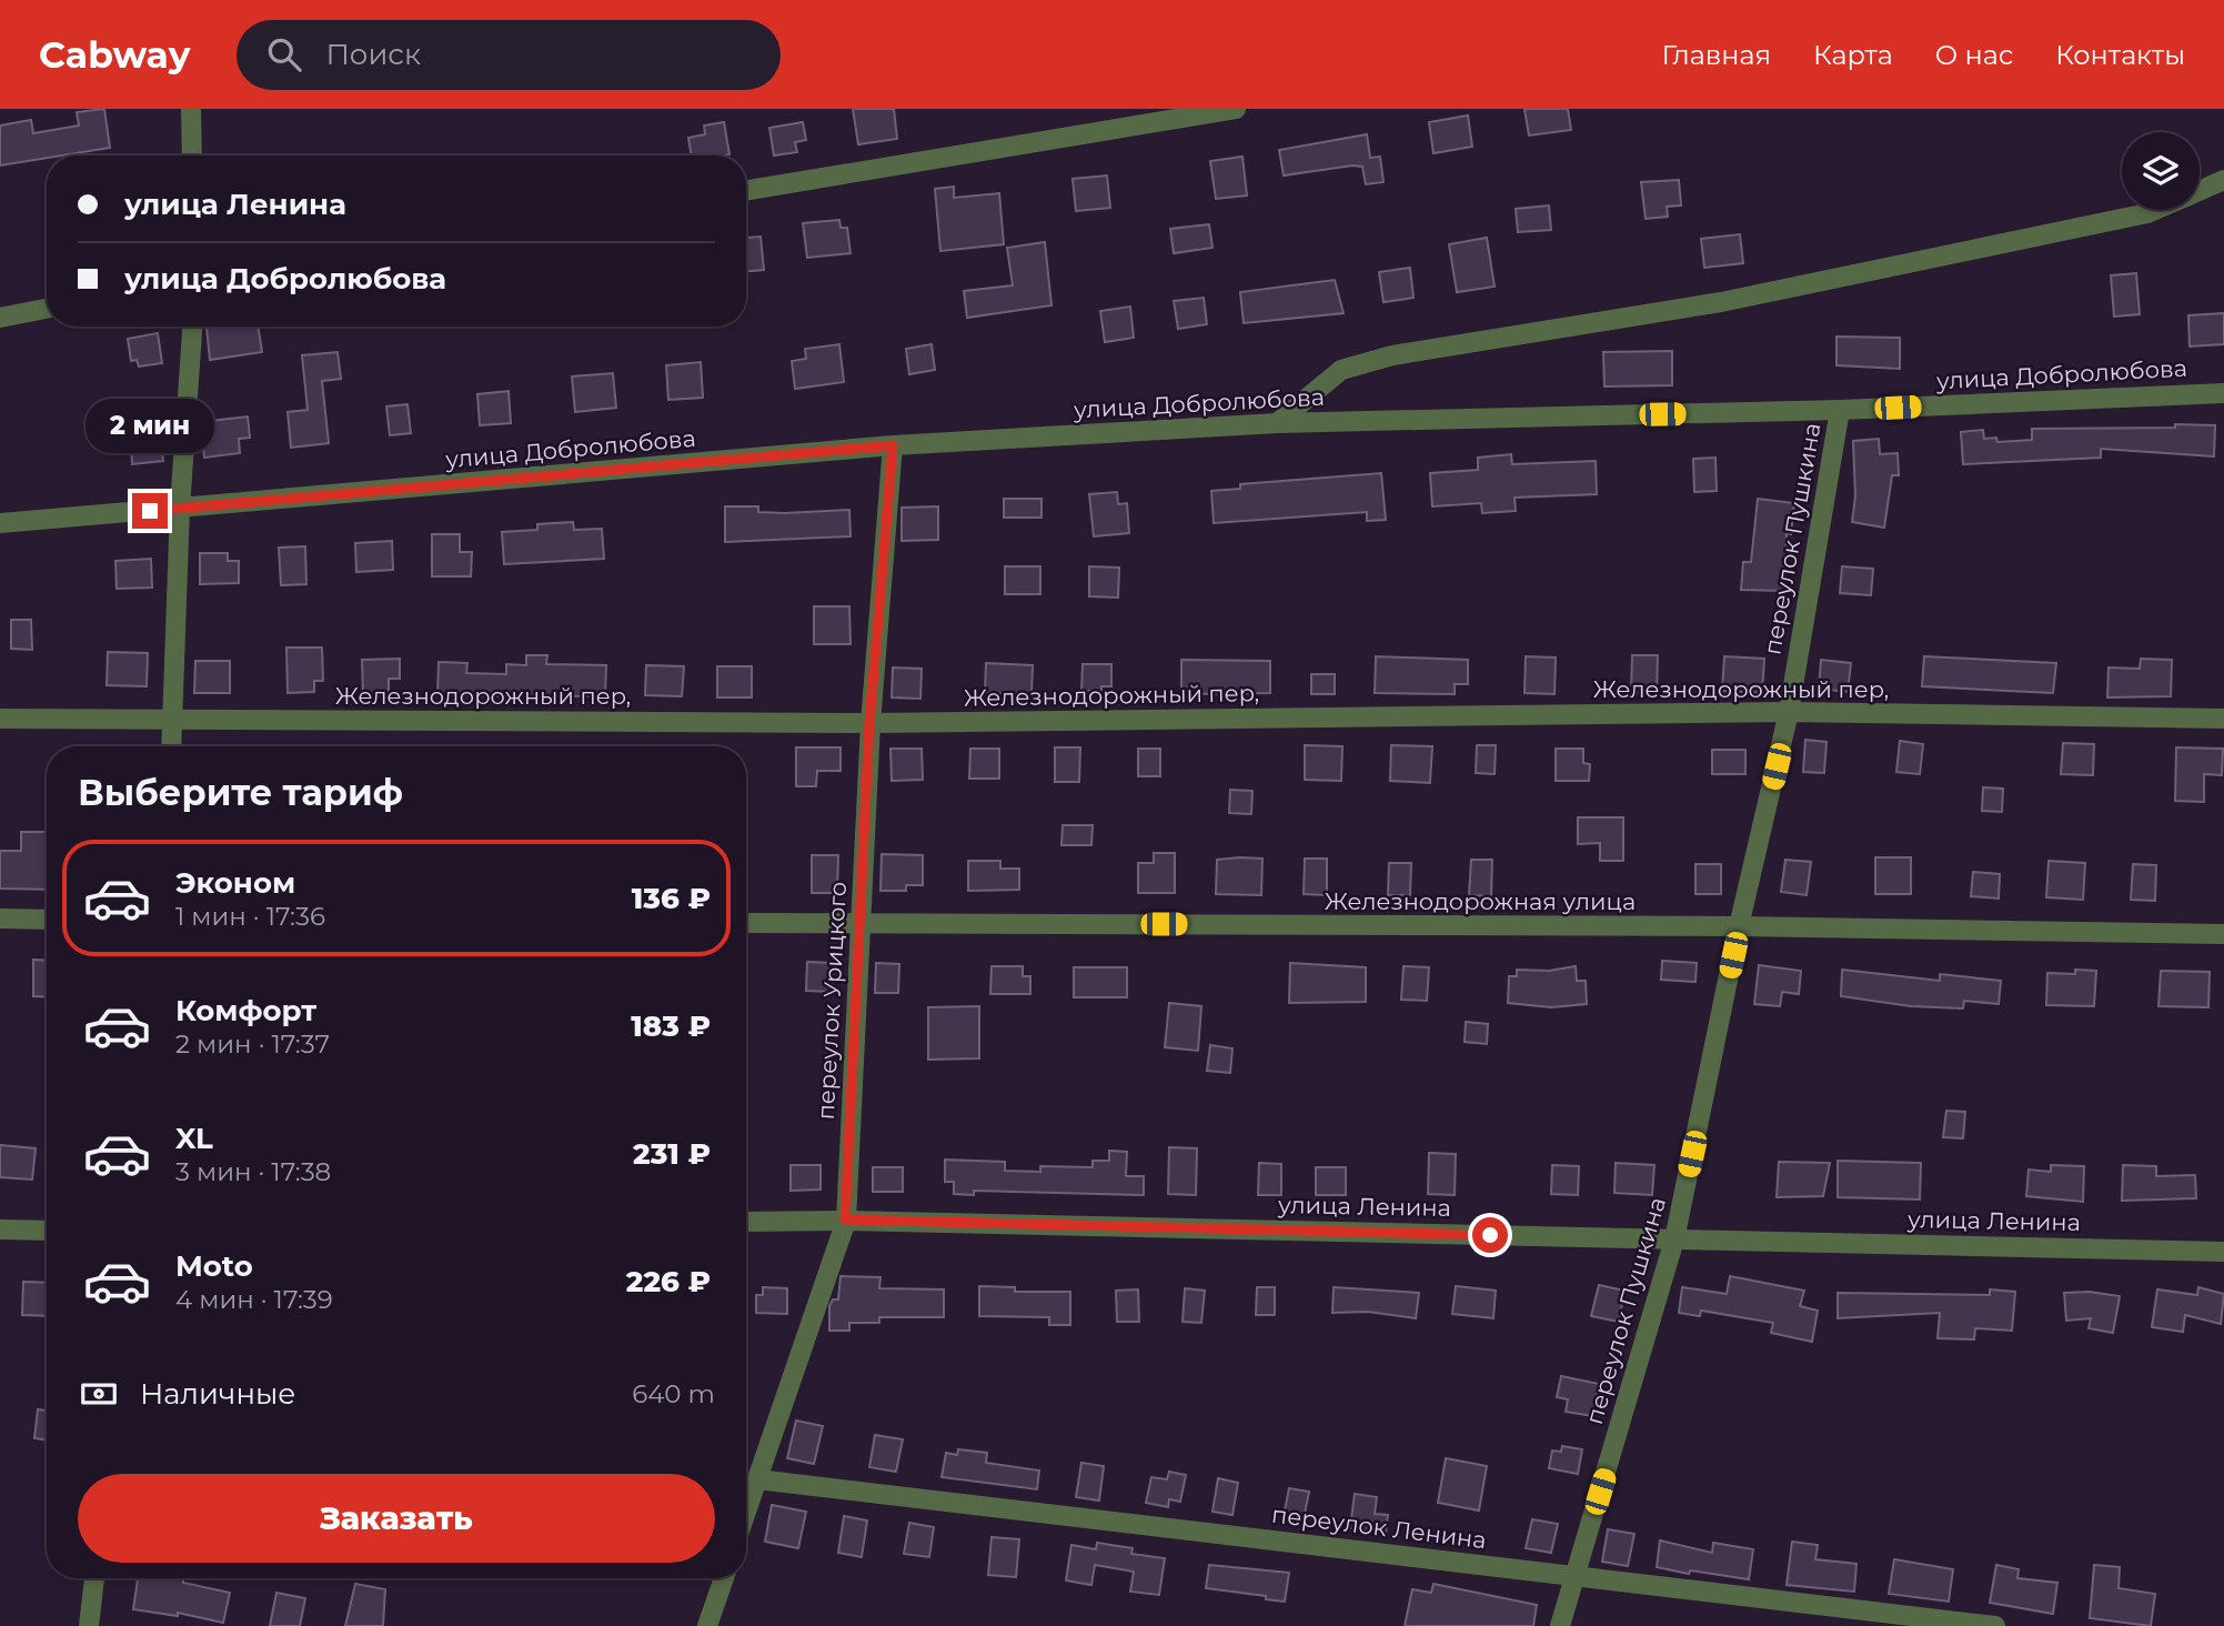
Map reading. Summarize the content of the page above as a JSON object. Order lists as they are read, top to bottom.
{
  "streets": {
    "street": [
      "улица Добролюбова",
      "переулок Пушкина",
      "Железнодорожный пер,",
      "Железнодорожная улица",
      "переулок Урицкого",
      "улица Ленина",
      "переулок Ленина"
    ]
  },
  "crossings": [
    ["улица Добролюбова", "переулок Пушкина"],
    ["улица Добролюбова", "переулок Урицкого"],
    ["переулок Пушкина", "Железнодорожный пер,"],
    ["переулок Пушкина", "Железнодорожная улица"],
    ["переулок Пушкина", "улица Ленина"],
    ["переулок Пушкина", "переулок Ленина"],
    ["Железнодорожный пер,", "переулок Урицкого"],
    ["Железнодорожная улица", "переулок Урицкого"],
    ["переулок Урицкого", "улица Ленина"],
    ["переулок Урицкого", "переулок Ленина"]
  ],
  "page": {
    "header": "Cabway",
    "search": "Поиск",
    "nav": [
      "Главная",
      "Карта",
      "О нас",
      "Контакты"
    ],
    "banner": ["улица Ленина", "улица Добролюбова"],
    "bubble": "2 мин",
    "heading": "Выберите тариф",
    "list": [
      {
        "name": "Эконом",
        "note": "1 мин · 17:36",
        "value": "136 ₽"
      },
      {
        "name": "Комфорт",
        "note": "2 мин · 17:37",
        "value": "183 ₽"
      },
      {
        "name": "XL",
        "note": "3 мин · 17:38",
        "value": "231 ₽"
      },
      {
        "name": "Moto",
        "note": "4 мин · 17:39",
        "value": "226 ₽"
      }
    ],
    "pay": ["Наличные", "640 m"],
    "buttons": "Заказать"
  }
}
